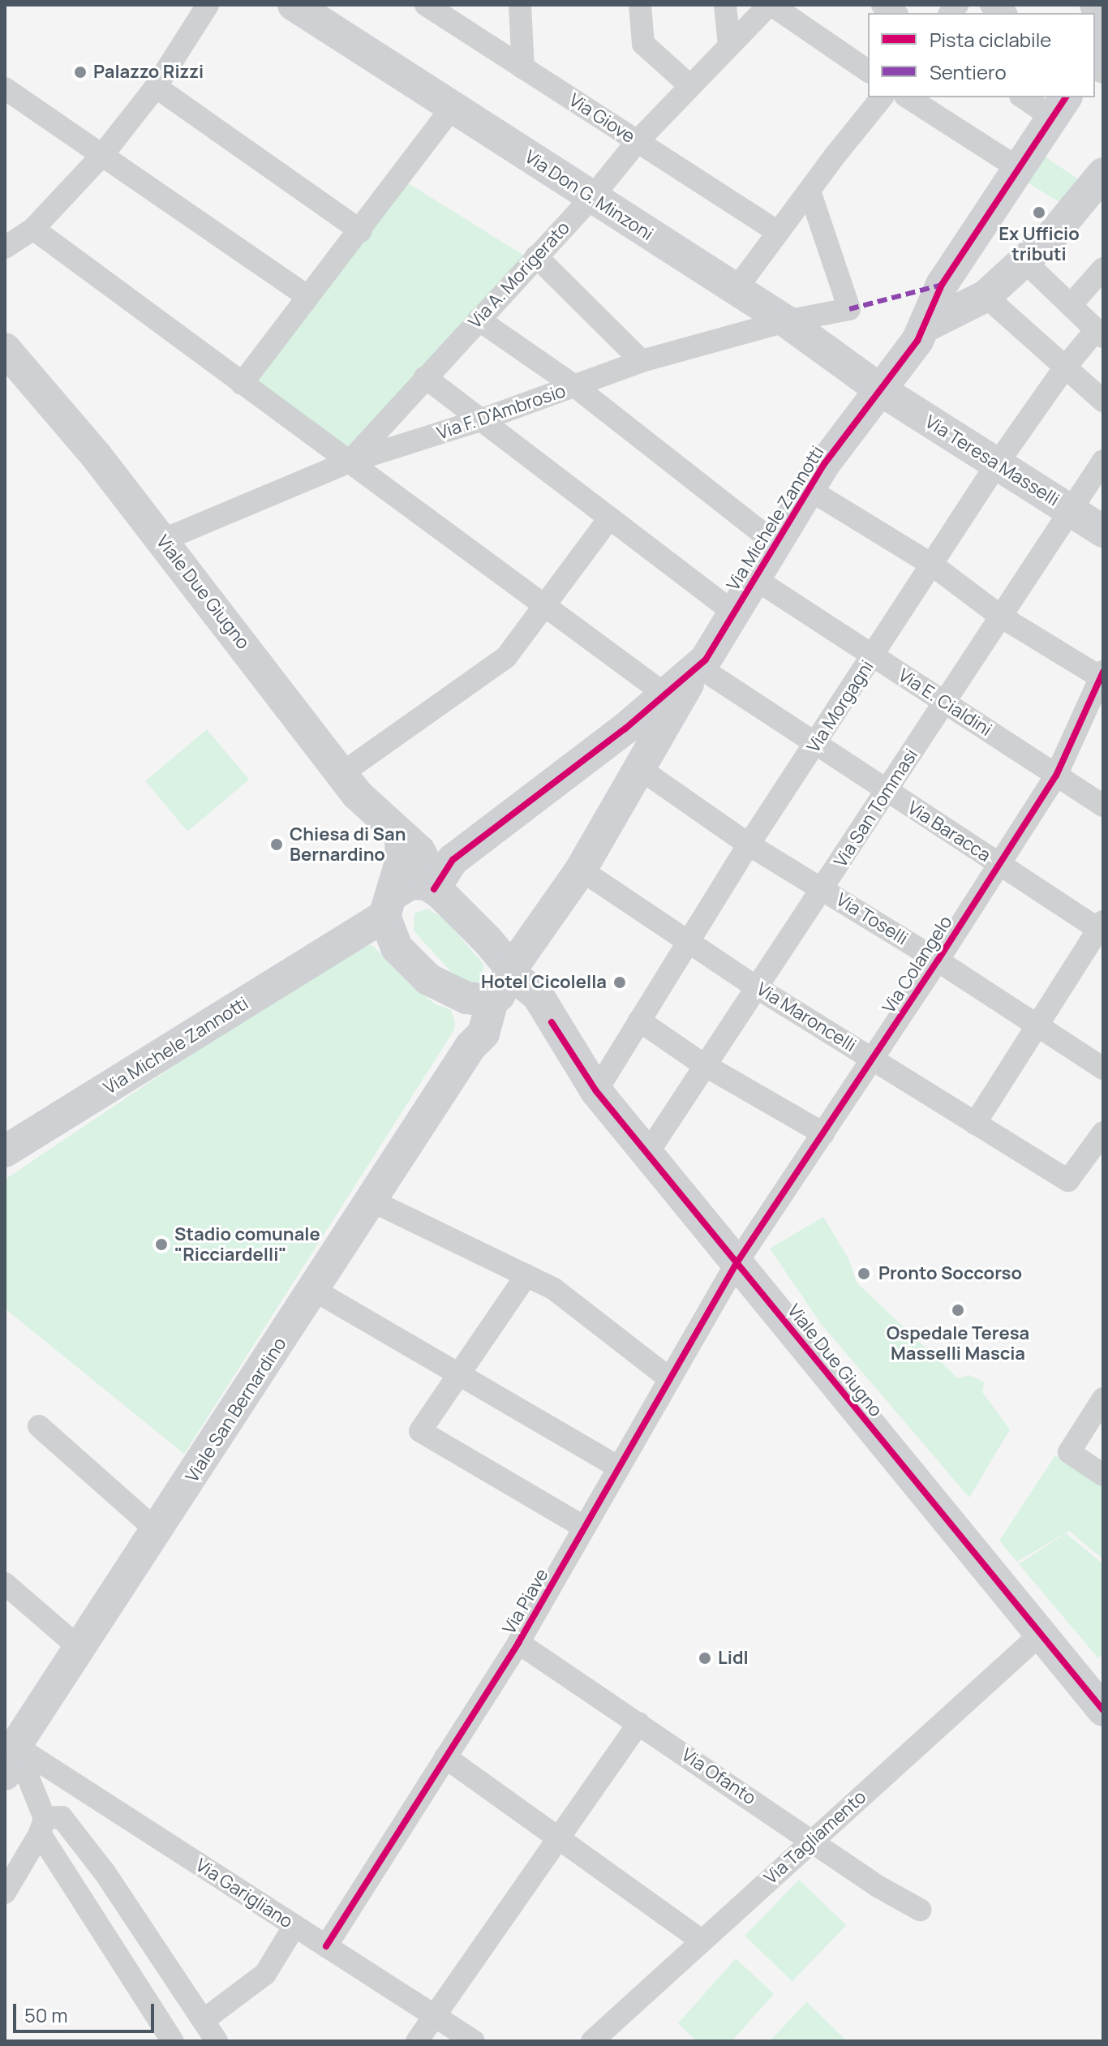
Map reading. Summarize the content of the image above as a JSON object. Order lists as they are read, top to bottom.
{
  "streets": {
    "street": [
      "Via Giove",
      "Via Don G. Minzoni",
      "Via A. Morigerato",
      "Via F. D'Ambrosio",
      "Via Teresa Masselli",
      "Via Michele Zannotti",
      "Viale Due Giugno",
      "Via E. Cialdini",
      "Via Morgagni",
      "Via San Tommasi",
      "Via Baracca",
      "Via Toselli",
      "Via Colangelo",
      "Via Maroncelli",
      "Viale San Bernardino",
      "Via Piave",
      "Via Ofanto",
      "Via Tagliamento",
      "Via Garigliano"
    ]
  },
  "crossings": [
    ["Via Giove", "Via A. Morigerato"],
    ["Via Don G. Minzoni", "Via A. Morigerato"],
    ["Via Don G. Minzoni", "Via F. D'Ambrosio"],
    ["Via Don G. Minzoni", "Via Teresa Masselli"],
    ["Via Don G. Minzoni", "Via Michele Zannotti"],
    ["Via A. Morigerato", "Via F. D'Ambrosio"],
    ["Via F. D'Ambrosio", "Viale Due Giugno"],
    ["Via Teresa Masselli", "Via Michele Zannotti"],
    ["Via Teresa Masselli", "Via Morgagni"],
    ["Via Teresa Masselli", "Via San Tommasi"],
    ["Via Michele Zannotti", "Viale Due Giugno"],
    ["Via Michele Zannotti", "Via E. Cialdini"],
    ["Via Michele Zannotti", "Via Baracca"],
    ["Via Michele Zannotti", "Via Toselli"],
    ["Via Michele Zannotti", "Via Maroncelli"],
    ["Via Michele Zannotti", "Viale San Bernardino"],
    ["Viale Due Giugno", "Via Morgagni"],
    ["Viale Due Giugno", "Via San Tommasi"],
    ["Viale Due Giugno", "Via Colangelo"],
    ["Viale Due Giugno", "Viale San Bernardino"],
    ["Viale Due Giugno", "Via Piave"],
    ["Viale Due Giugno", "Via Tagliamento"],
    ["Via E. Cialdini", "Via Morgagni"],
    ["Via E. Cialdini", "Via San Tommasi"],
    ["Via E. Cialdini", "Via Colangelo"],
    ["Via Morgagni", "Via Baracca"],
    ["Via Morgagni", "Via Toselli"],
    ["Via Morgagni", "Via Maroncelli"],
    ["Via San Tommasi", "Via Baracca"],
    ["Via San Tommasi", "Via Toselli"],
    ["Via San Tommasi", "Via Maroncelli"],
    ["Via Baracca", "Via Colangelo"],
    ["Via Toselli", "Via Colangelo"],
    ["Via Colangelo", "Via Maroncelli"],
    ["Via Colangelo", "Via Piave"],
    ["Viale San Bernardino", "Via Garigliano"],
    ["Via Piave", "Via Ofanto"],
    ["Via Piave", "Via Garigliano"],
    ["Via Ofanto", "Via Tagliamento"]
  ],
  "places": [
    "Palazzo Rizzi",
    "Ex Ufficio tributi",
    "Chiesa di San Bernardino",
    "Hotel Cicolella",
    "Stadio comunale \"Ricciardelli\"",
    "Pronto Soccorso",
    "Ospedale Teresa Masselli Mascia",
    "Lidl"
  ],
  "legend": ["Pista ciclabile", "Sentiero"],
  "scale_bar": "50 m"
}
